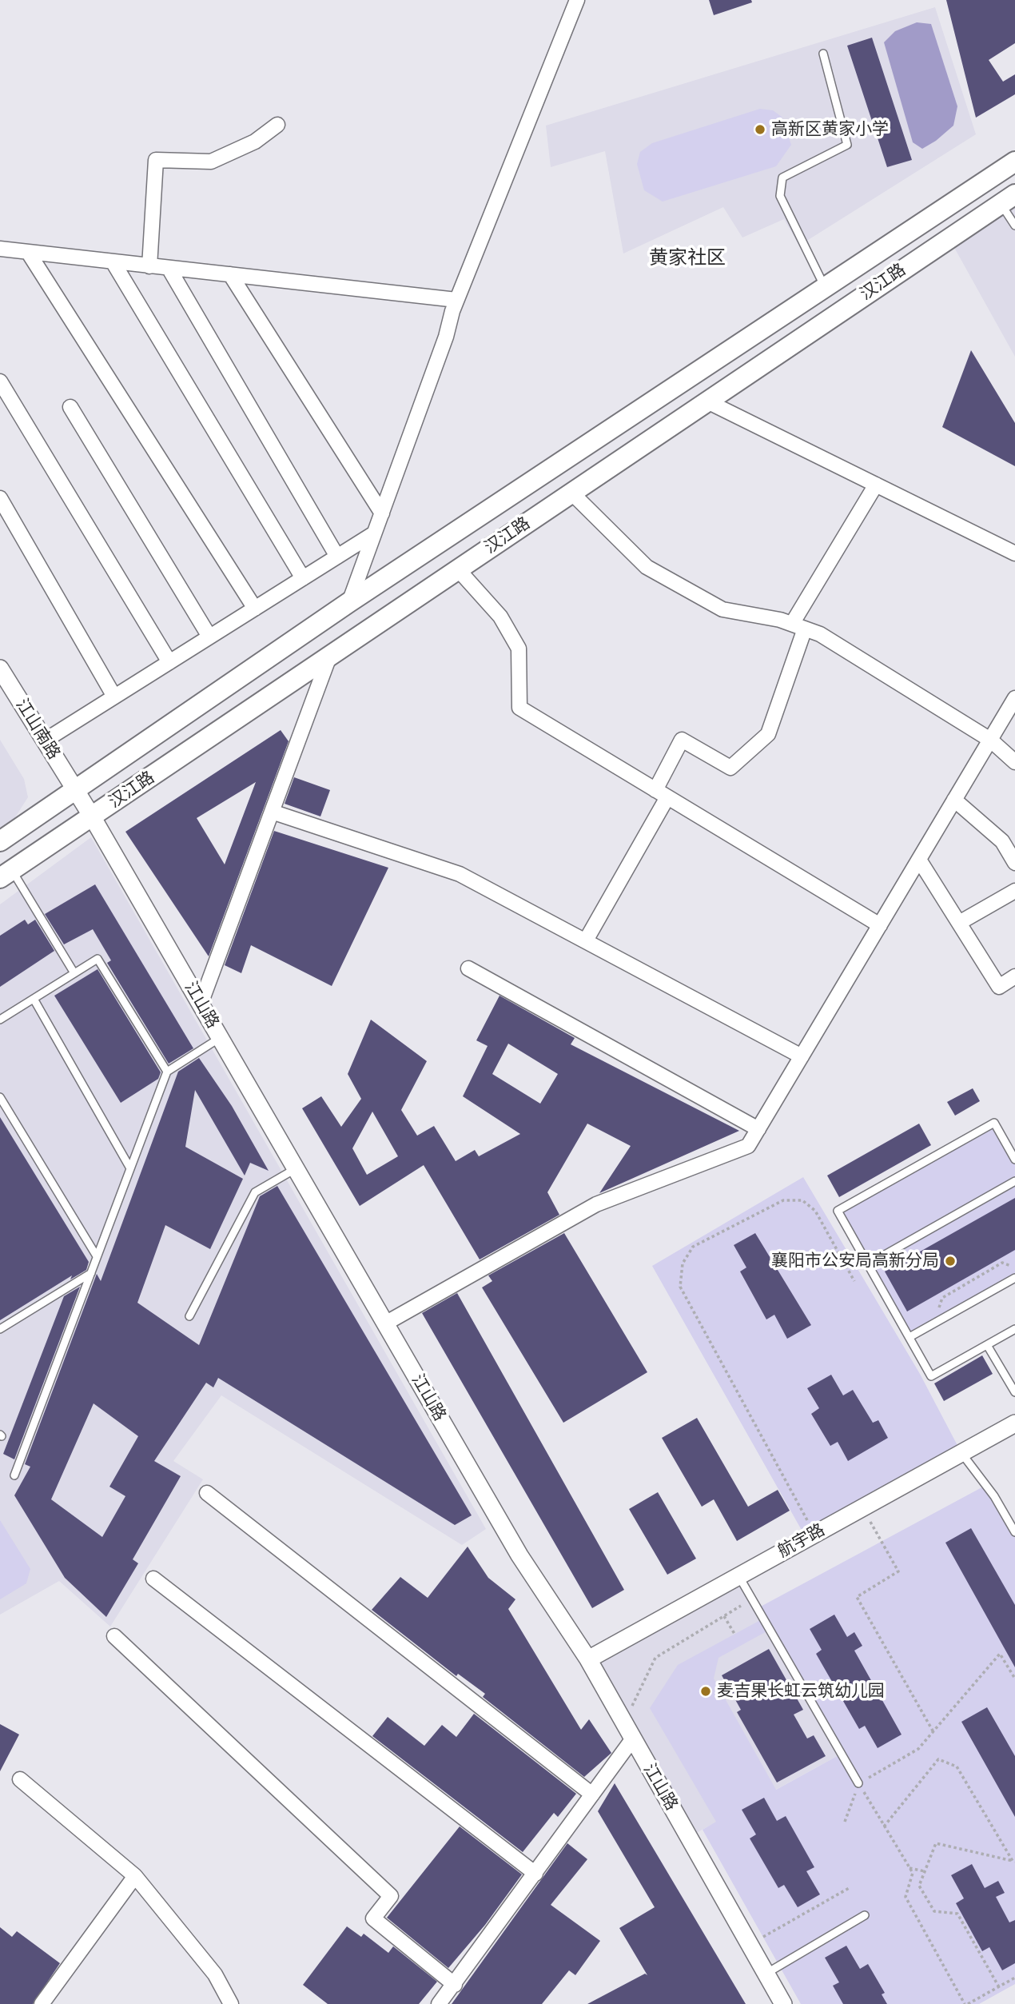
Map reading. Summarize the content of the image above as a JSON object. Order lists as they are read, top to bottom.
{
  "streets": {
    "main road": ["汉江路"],
    "street": ["江山南路", "江山路", "航宇路"]
  },
  "crossings": [
    ["汉江路", "江山南路"],
    ["汉江路", "江山路"],
    ["江山南路", "江山路"],
    ["江山路", "航宇路"]
  ],
  "districts": ["黄家社区"],
  "places": ["高新区黄家小学", "襄阳市公安局高新分局", "麦吉果长虹云筑幼儿园"]
}
